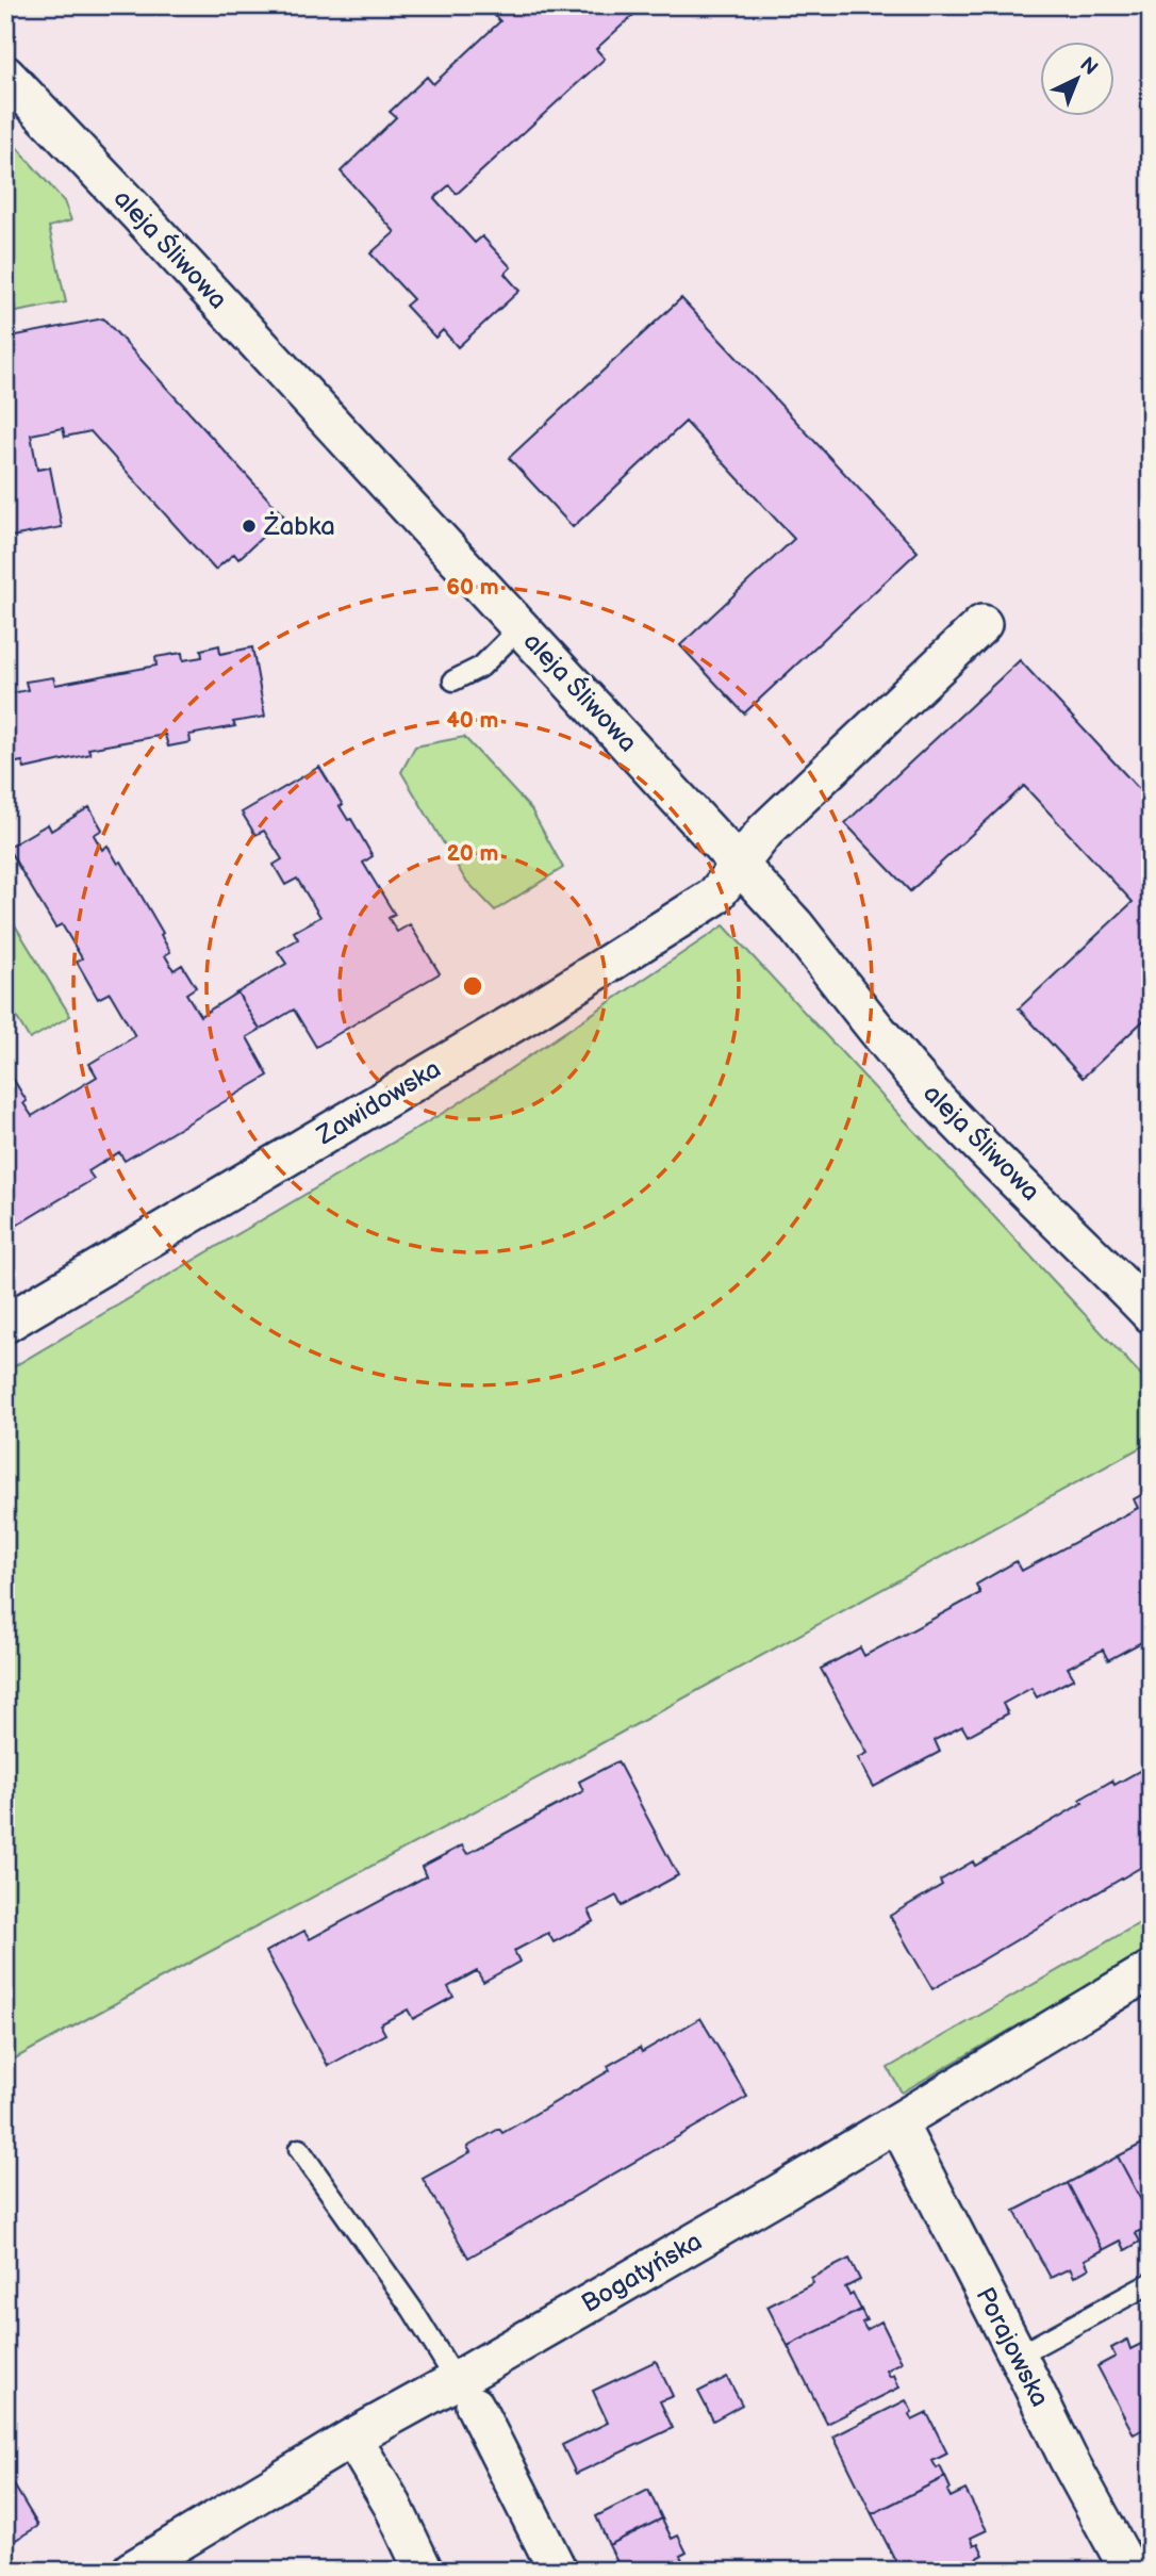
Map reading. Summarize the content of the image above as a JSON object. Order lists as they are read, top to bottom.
{
  "streets": {
    "street": [
      "aleja Śliwowa",
      "Zawidowska",
      "Bogatyńska",
      "Porajowska"
    ]
  },
  "crossings": [
    ["aleja Śliwowa", "Zawidowska"],
    ["Bogatyńska", "Porajowska"]
  ],
  "places": ["Żabka"],
  "north": "top right",
  "rings": ["60 m", "40 m", "20 m"]
}
